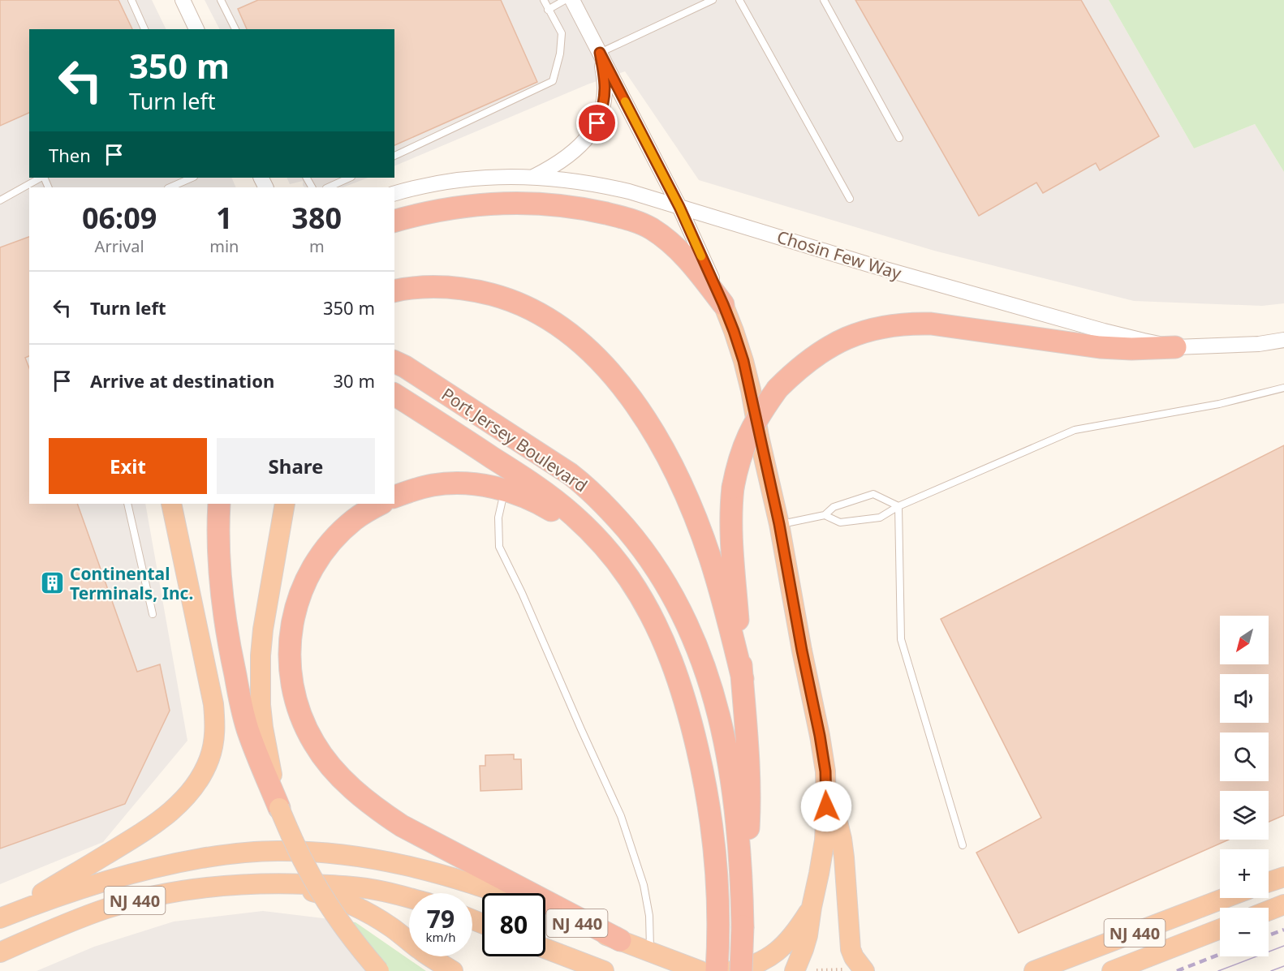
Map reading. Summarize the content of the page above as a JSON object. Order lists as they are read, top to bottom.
{
  "streets": {
    "highway": ["Port Jersey Boulevard", "NJ 440"],
    "street": ["Chosin Few Way"]
  },
  "places": {
    "building": ["Continental Terminals, Inc."]
  },
  "north": "bottom left",
  "page": {
    "turn": ["350 m", "Turn left"],
    "then": "Then",
    "eta": [
      "06:09",
      "Arrival",
      "1",
      "min",
      "380",
      "m"
    ],
    "list": [
      {
        "name": "Turn left",
        "value": "350 m"
      },
      {
        "name": "Arrive at destination",
        "value": "30 m"
      }
    ],
    "buttons": ["Exit", "Share"],
    "map_buttons": ["+", "−"],
    "speed": "79 km/h",
    "limit": "80"
  }
}
